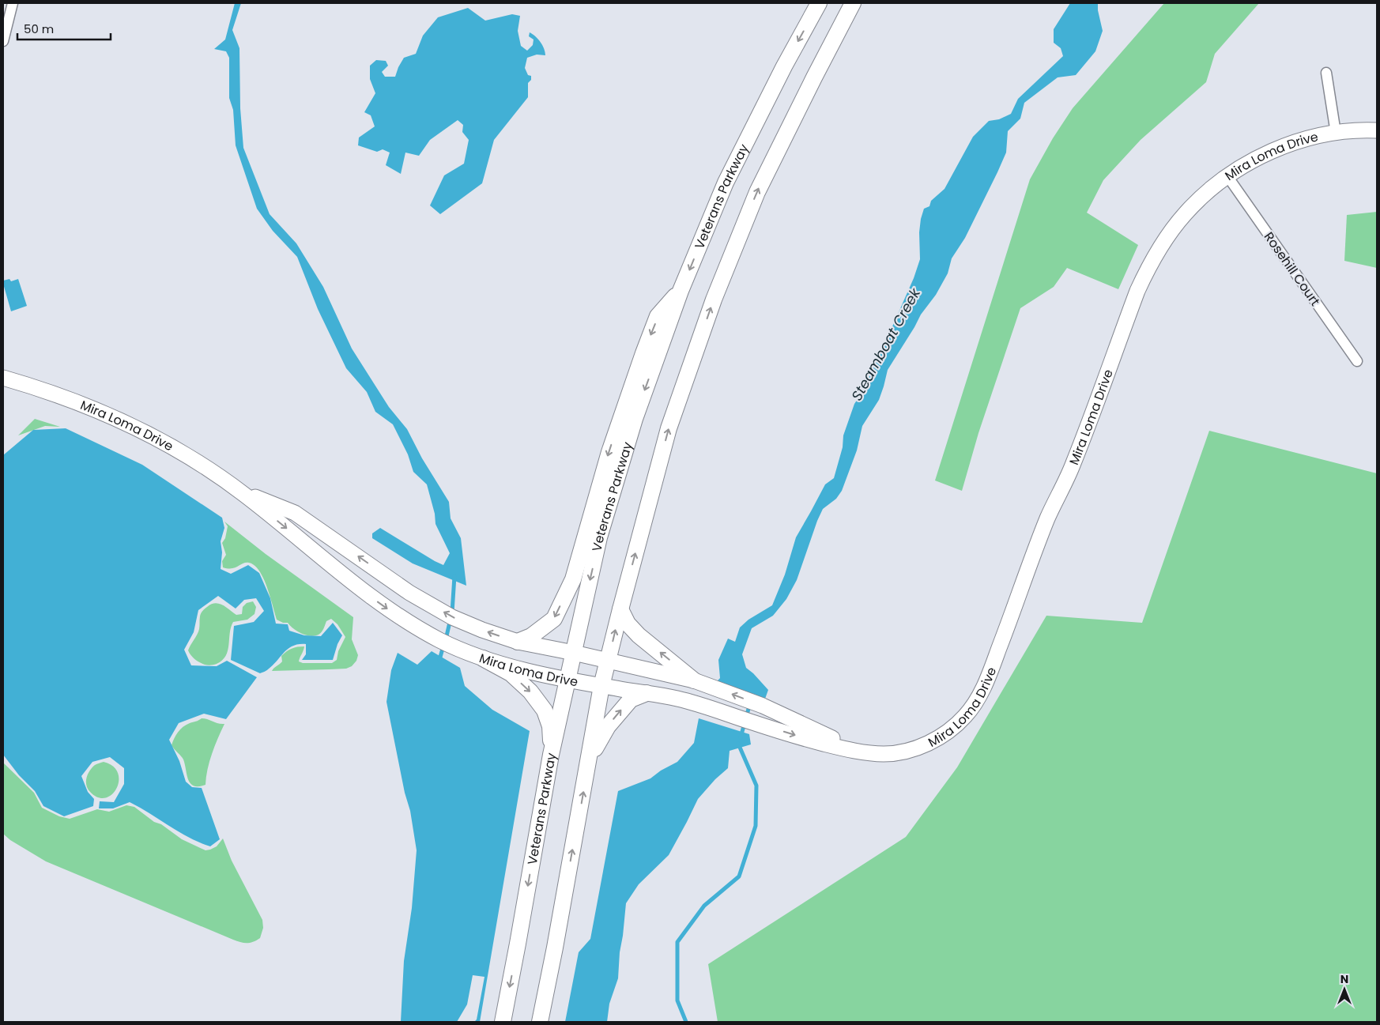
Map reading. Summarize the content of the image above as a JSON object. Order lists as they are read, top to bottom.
{
  "streets": {
    "main road": ["Veterans Parkway"],
    "street": ["Mira Loma Drive", "Rosehill Court"]
  },
  "crossings": [
    ["Mira Loma Drive", "Veterans Parkway"],
    ["Mira Loma Drive", "Rosehill Court"]
  ],
  "water": ["Steamboat Creek"],
  "scale_bar": "50 m",
  "north": "top"
}
